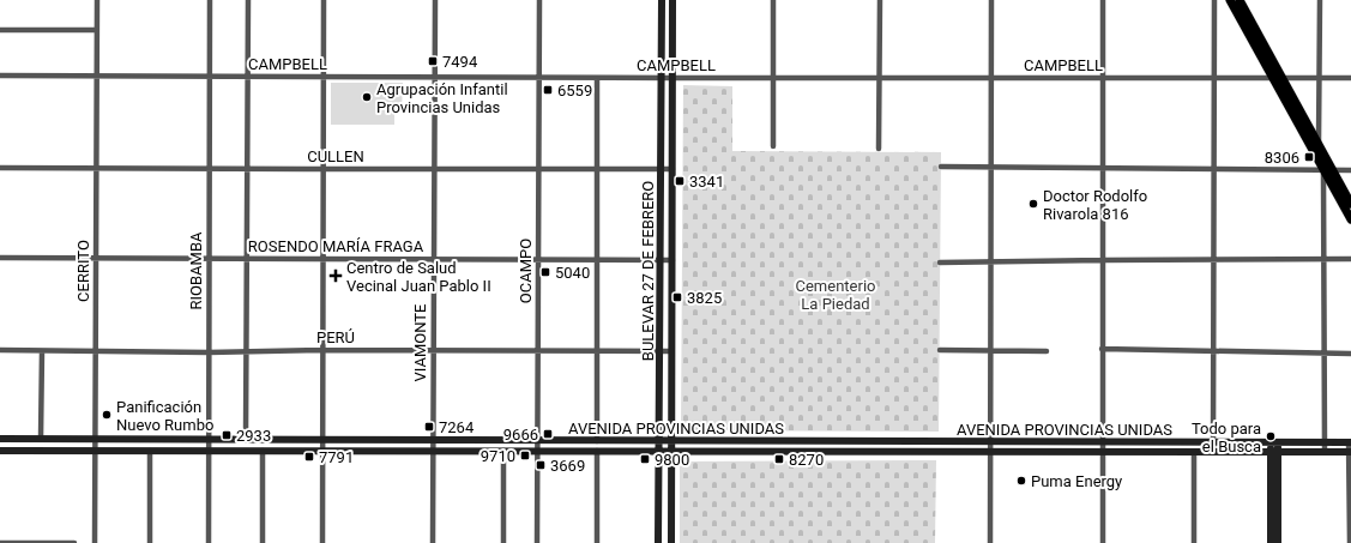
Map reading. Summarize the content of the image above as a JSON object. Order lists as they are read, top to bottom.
{
  "streets": {
    "main road": ["BULEVAR 27 DE FEBRERO", "AVENIDA PROVINCIAS UNIDAS"],
    "street": [
      "CAMPBELL",
      "CULLEN",
      "ROSENDO MARÍA FRAGA",
      "CERRITO",
      "RIOBAMBA",
      "OCAMPO",
      "PERÚ",
      "VIAMONTE"
    ]
  },
  "crossings": [
    ["CAMPBELL", "CERRITO"],
    ["CAMPBELL", "RIOBAMBA"],
    ["CAMPBELL", "OCAMPO"],
    ["CAMPBELL", "BULEVAR 27 DE FEBRERO"],
    ["CAMPBELL", "VIAMONTE"],
    ["CULLEN", "CERRITO"],
    ["CULLEN", "RIOBAMBA"],
    ["CULLEN", "OCAMPO"],
    ["CULLEN", "BULEVAR 27 DE FEBRERO"],
    ["CULLEN", "VIAMONTE"],
    ["ROSENDO MARÍA FRAGA", "CERRITO"],
    ["ROSENDO MARÍA FRAGA", "RIOBAMBA"],
    ["ROSENDO MARÍA FRAGA", "OCAMPO"],
    ["ROSENDO MARÍA FRAGA", "BULEVAR 27 DE FEBRERO"],
    ["ROSENDO MARÍA FRAGA", "VIAMONTE"],
    ["CERRITO", "PERÚ"],
    ["CERRITO", "AVENIDA PROVINCIAS UNIDAS"],
    ["RIOBAMBA", "PERÚ"],
    ["RIOBAMBA", "AVENIDA PROVINCIAS UNIDAS"],
    ["OCAMPO", "PERÚ"],
    ["OCAMPO", "AVENIDA PROVINCIAS UNIDAS"],
    ["BULEVAR 27 DE FEBRERO", "PERÚ"],
    ["BULEVAR 27 DE FEBRERO", "AVENIDA PROVINCIAS UNIDAS"],
    ["PERÚ", "VIAMONTE"],
    ["VIAMONTE", "AVENIDA PROVINCIAS UNIDAS"]
  ],
  "parks": ["Cementerio La Piedad"],
  "places": {
    "transit": [
      "7494",
      "6559",
      "8306",
      "3341",
      "5040",
      "3825",
      "7264",
      "9666",
      "2933",
      "9710",
      "7791",
      "9800",
      "8270",
      "3669"
    ],
    "other": [
      "Agrupación Infantil Provincias Unidas",
      "Doctor Rodolfo Rivarola 816",
      "Panificación Nuevo Rumbo",
      "Todo para el Busca",
      "Puma Energy"
    ],
    "health": ["Centro de Salud Vecinal Juan Pablo II"]
  }
}
